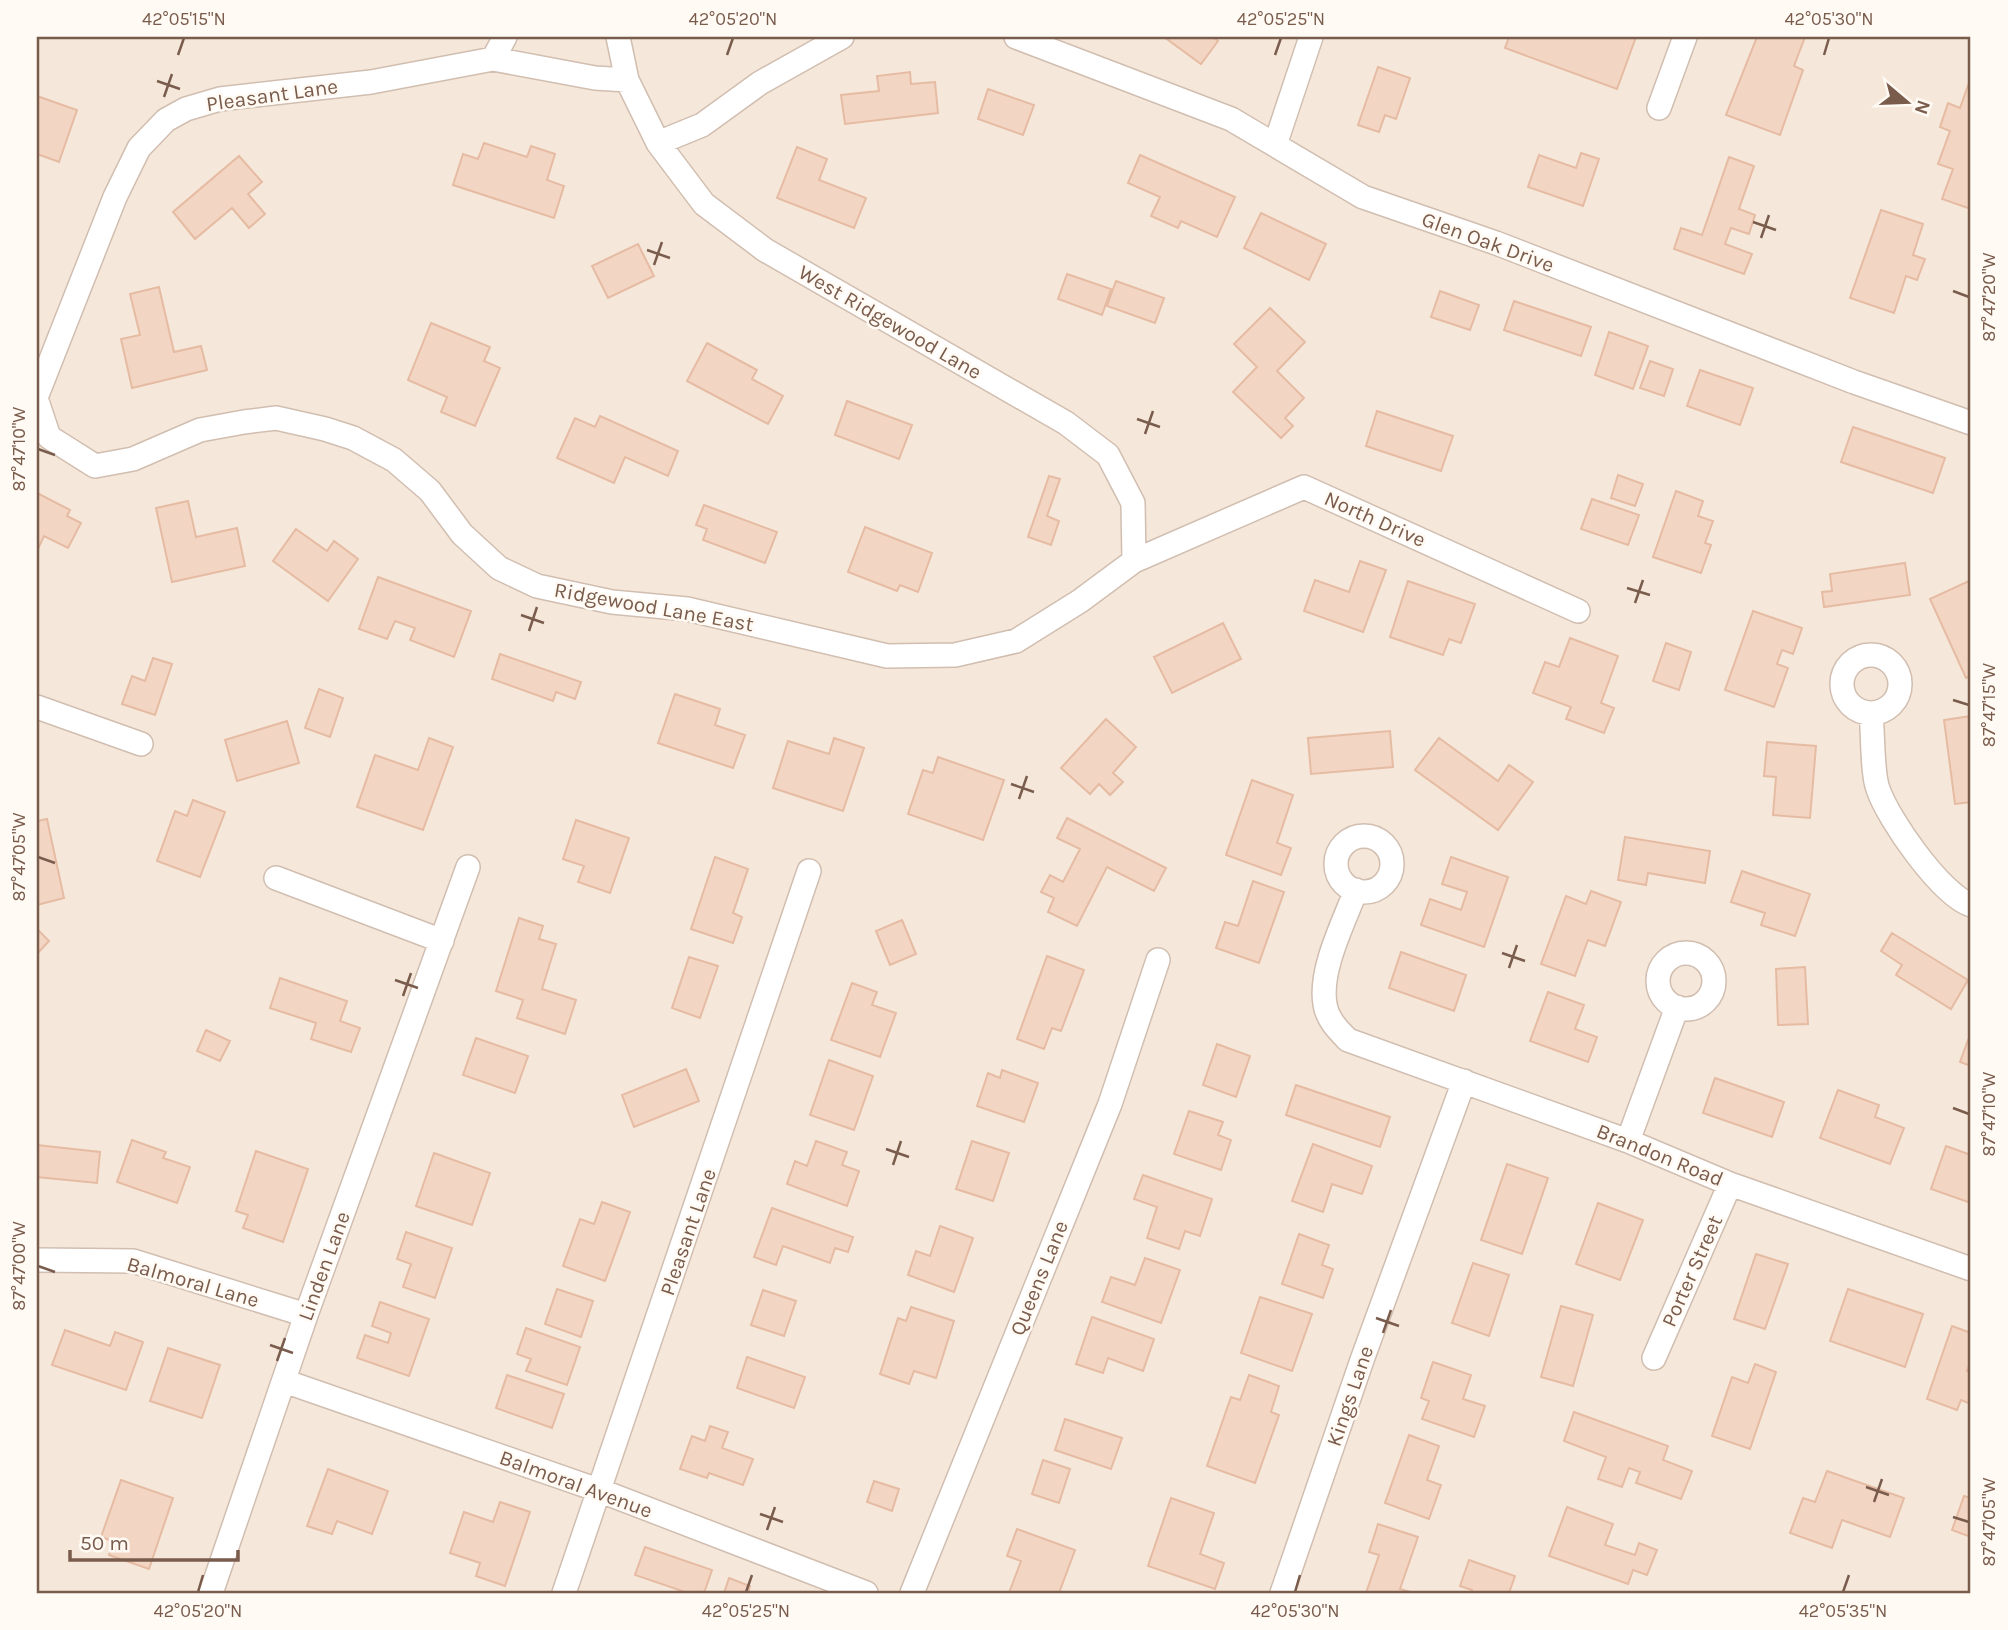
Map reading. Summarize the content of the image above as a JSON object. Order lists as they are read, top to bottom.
{
  "streets": {
    "street": [
      "Pleasant Lane",
      "Glen Oak Drive",
      "West Ridgewood Lane",
      "North Drive",
      "Ridgewood Lane East",
      "Brandon Road",
      "Linden Lane",
      "Porter Street",
      "Queens Lane",
      "Balmoral Lane",
      "Kings Lane",
      "Balmoral Avenue"
    ]
  },
  "crossings": [
    ["Pleasant Lane", "Balmoral Avenue"],
    ["West Ridgewood Lane", "North Drive"],
    ["West Ridgewood Lane", "Ridgewood Lane East"],
    ["North Drive", "Ridgewood Lane East"],
    ["Brandon Road", "Porter Street"],
    ["Brandon Road", "Kings Lane"],
    ["Linden Lane", "Balmoral Lane"],
    ["Linden Lane", "Balmoral Avenue"]
  ],
  "scale_bar": "50 m",
  "north": "right",
  "coordinates": [
    "42°05'15\"N",
    "42°05'20\"N",
    "42°05'25\"N",
    "42°05'30\"N",
    "87°47'20\"W",
    "87°47'10\"W",
    "87°47'15\"W",
    "87°47'05\"W",
    "87°47'00\"W",
    "42°05'35\"N"
  ]
}
